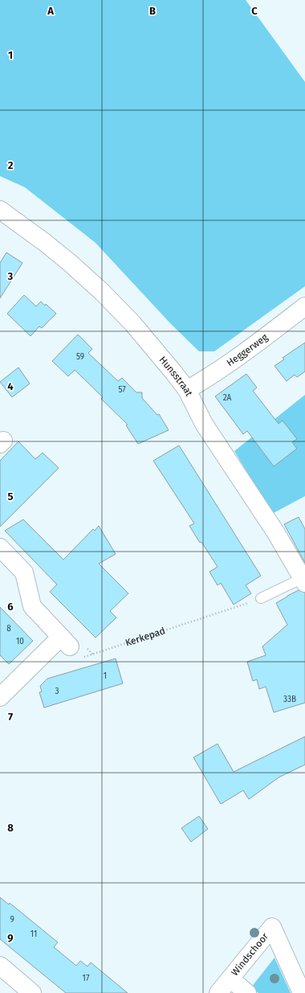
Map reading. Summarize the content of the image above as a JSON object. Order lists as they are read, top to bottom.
{
  "streets": {
    "street": ["Heggerweg", "Hunsstraat", "Windschoor"],
    "path": ["Kerkepad"]
  },
  "crossings": [
    ["Heggerweg", "Hunsstraat"]
  ],
  "house_numbers": [
    "59",
    "57",
    "2A",
    "8",
    "10",
    "1",
    "3",
    "33B",
    "9",
    "11",
    "17"
  ],
  "grid": {
    "columns": ["A", "B", "C"],
    "rows": [
      "1",
      "2",
      "3",
      "4",
      "5",
      "6",
      "7",
      "8",
      "9"
    ]
  }
}
